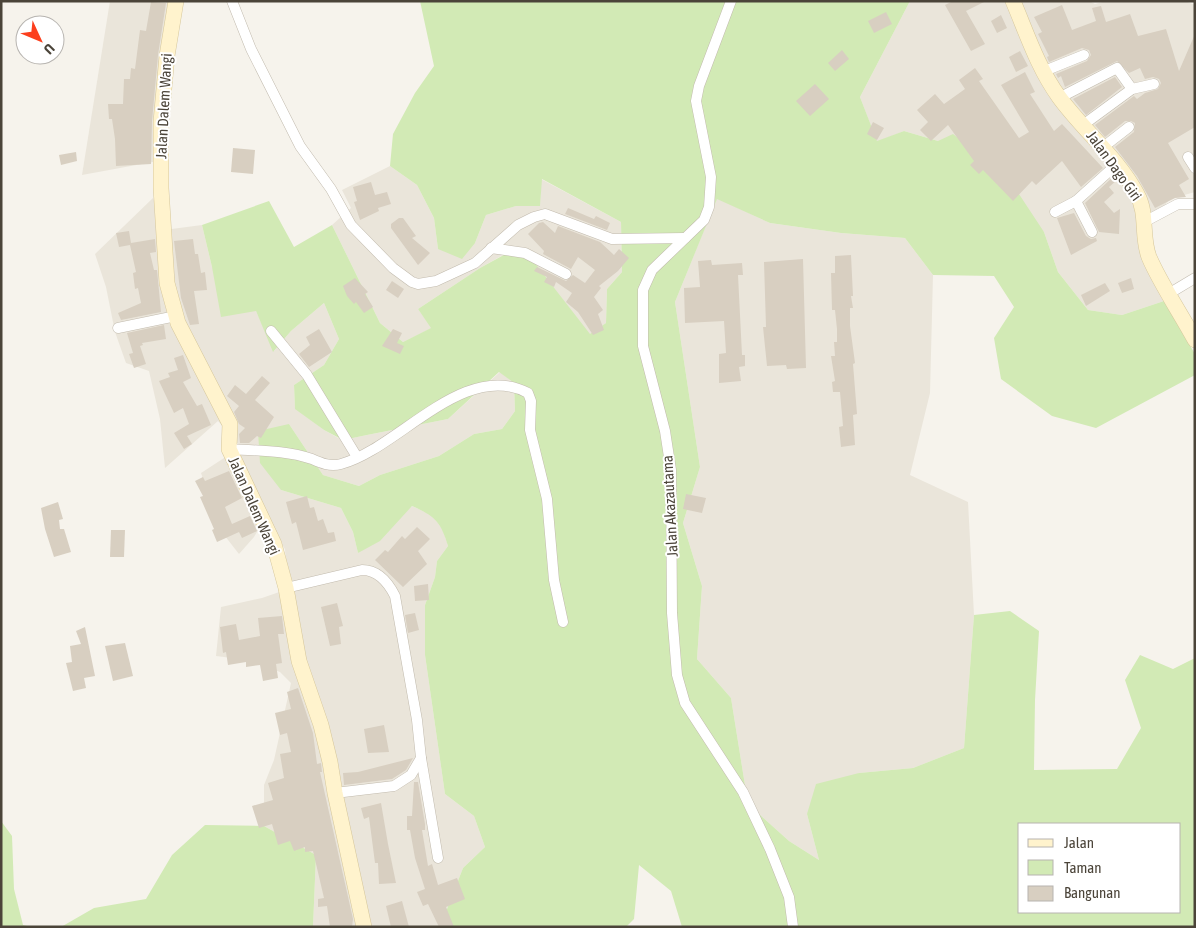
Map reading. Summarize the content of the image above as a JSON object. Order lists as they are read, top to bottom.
{
  "streets": {
    "street": ["Jalan Dalem Wangi", "Jalan Dago Giri", "Jalan Akazautama"]
  },
  "legend": ["Jalan", "Taman", "Bangunan"],
  "north": "bottom right"
}
